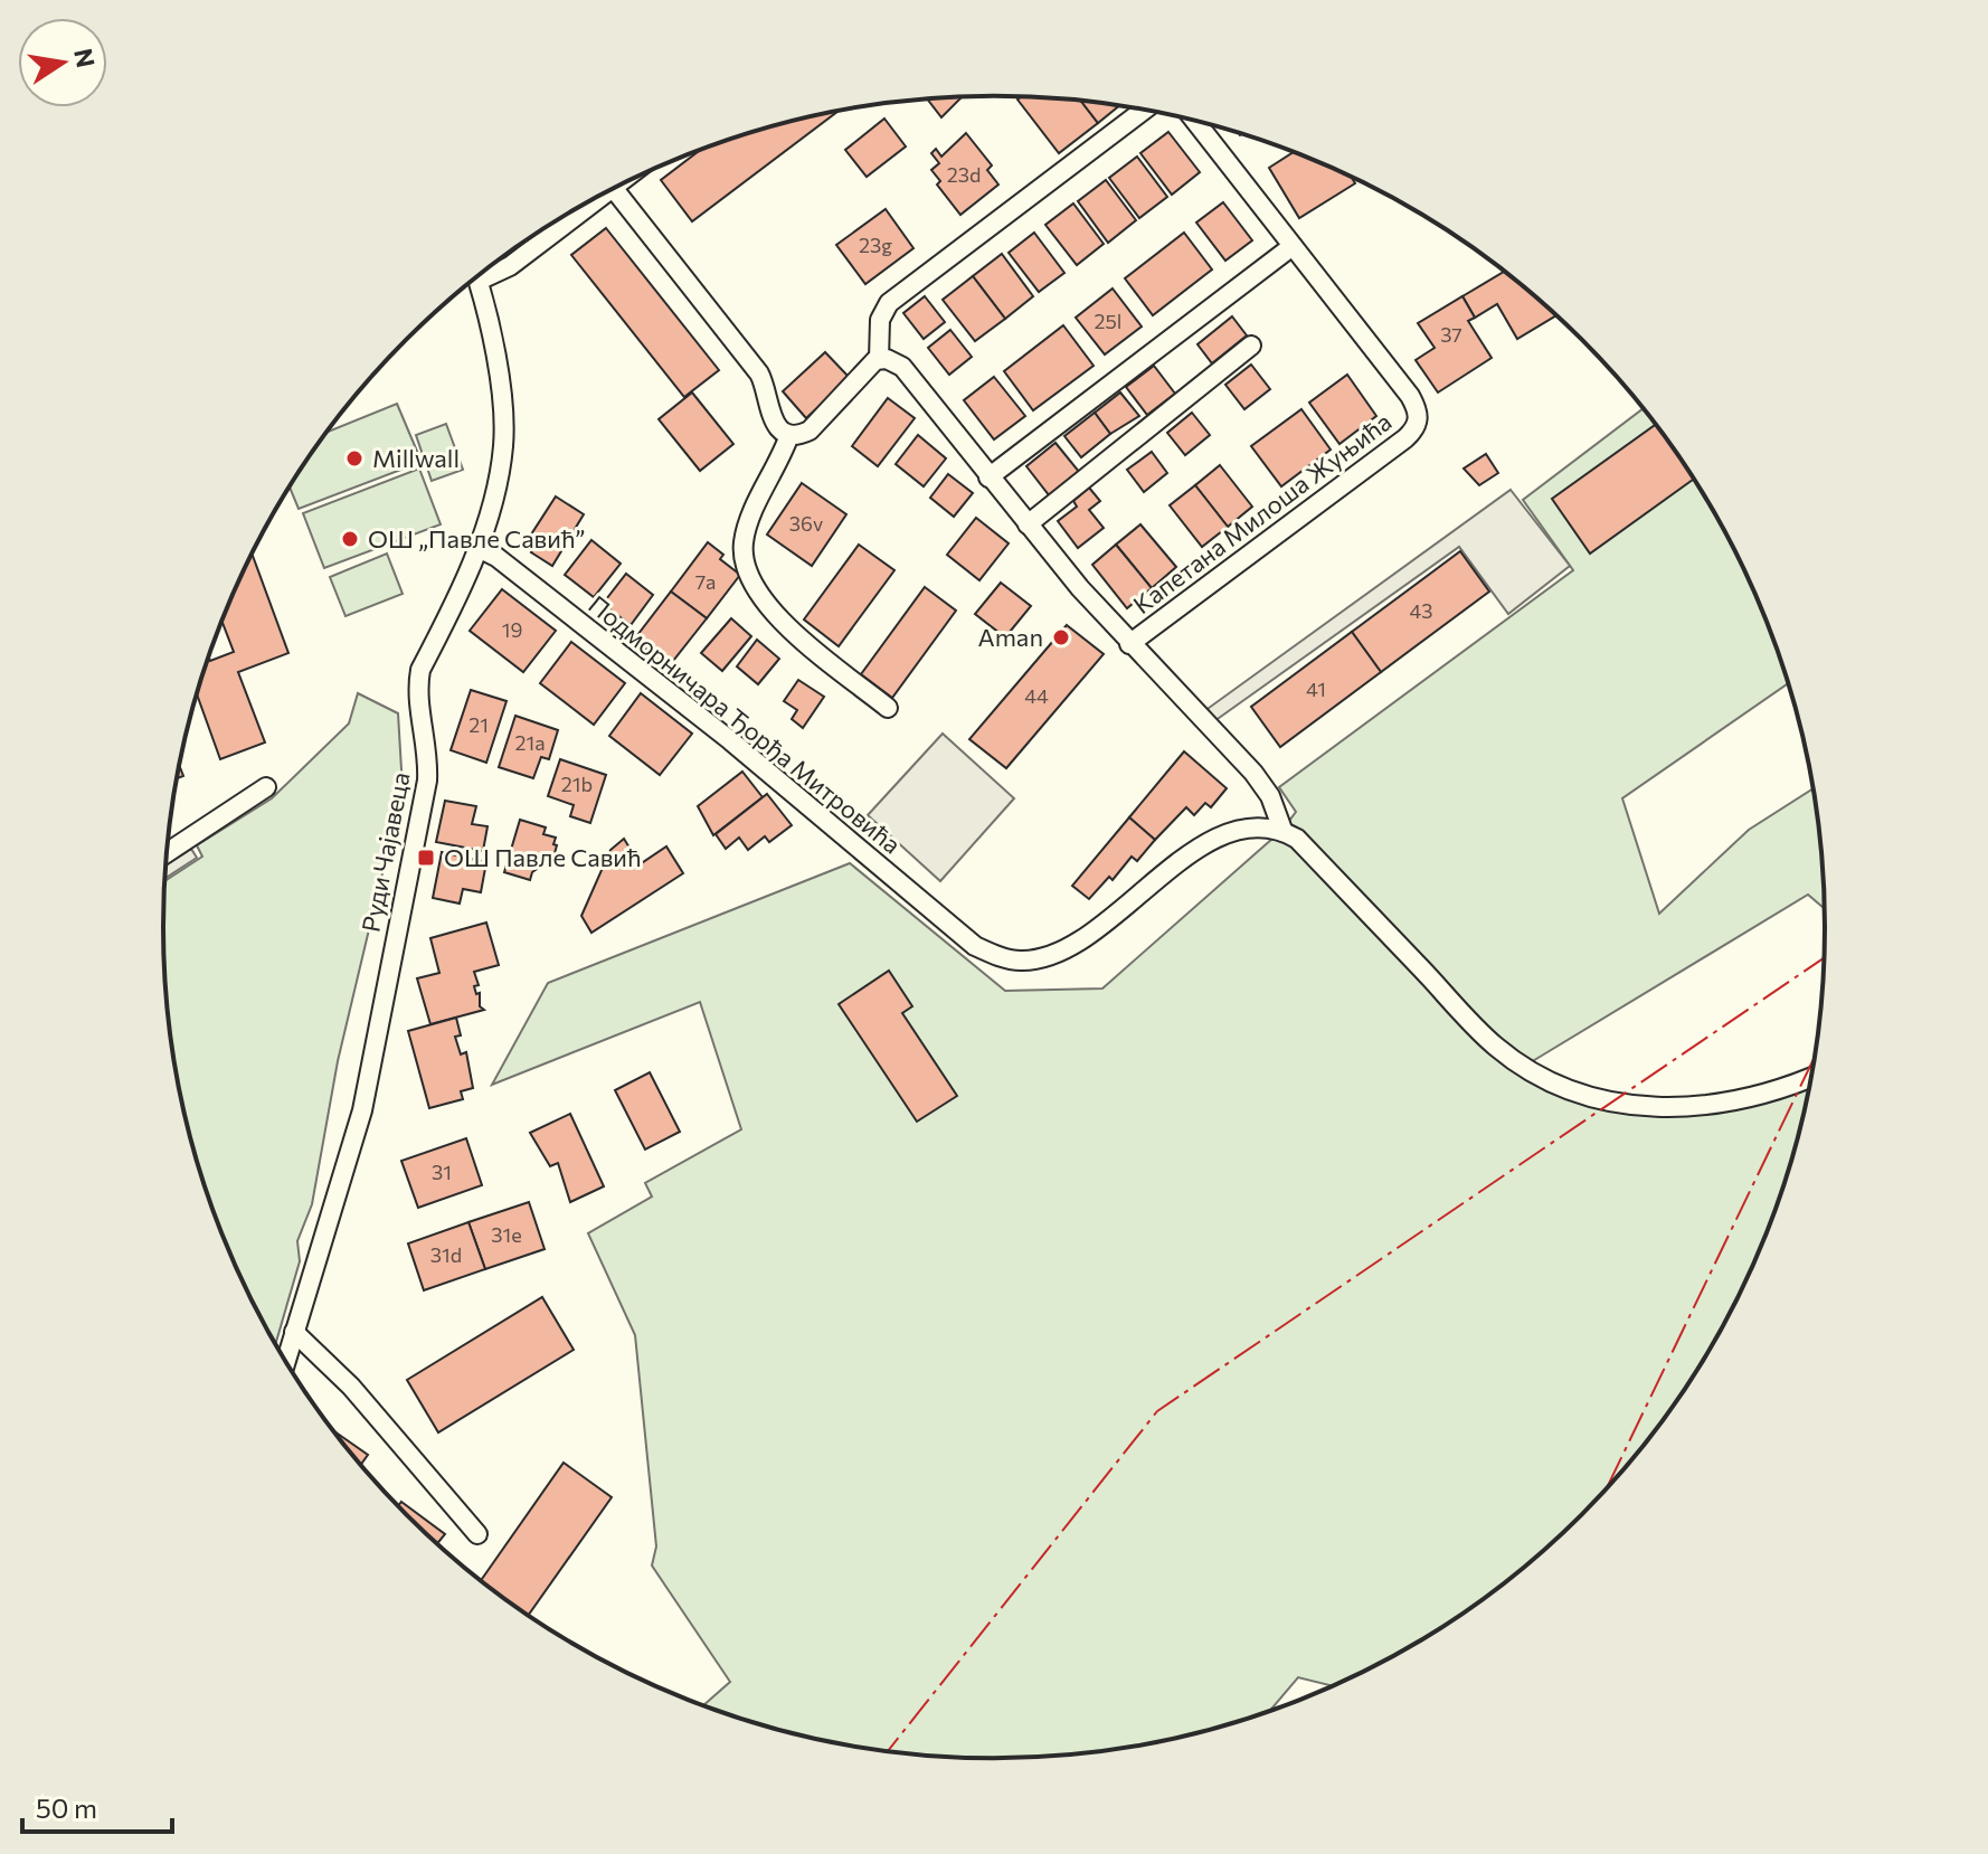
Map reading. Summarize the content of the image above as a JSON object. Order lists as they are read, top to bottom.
{
  "streets": {
    "street": ["Капетана Милоша Жуњића", "Подморничара Ђорђа Митровића", "Руди Чајавеца"]
  },
  "crossings": [
    ["Капетана Милоша Жуњића", "Подморничара Ђорђа Митровића"],
    ["Подморничара Ђорђа Митровића", "Руди Чајавеца"]
  ],
  "places": {
    "other": ["Millwall", "ОШ „Павле Савић”", "Aman"],
    "transit": ["ОШ Павле Савић"]
  },
  "house_numbers": [
    "23d",
    "23g",
    "25l",
    "37",
    "36v",
    "7a",
    "43",
    "19",
    "41",
    "44",
    "21",
    "21a",
    "21b",
    "31",
    "31e",
    "31d"
  ],
  "scale_bar": "50 m",
  "north": "right"
}
